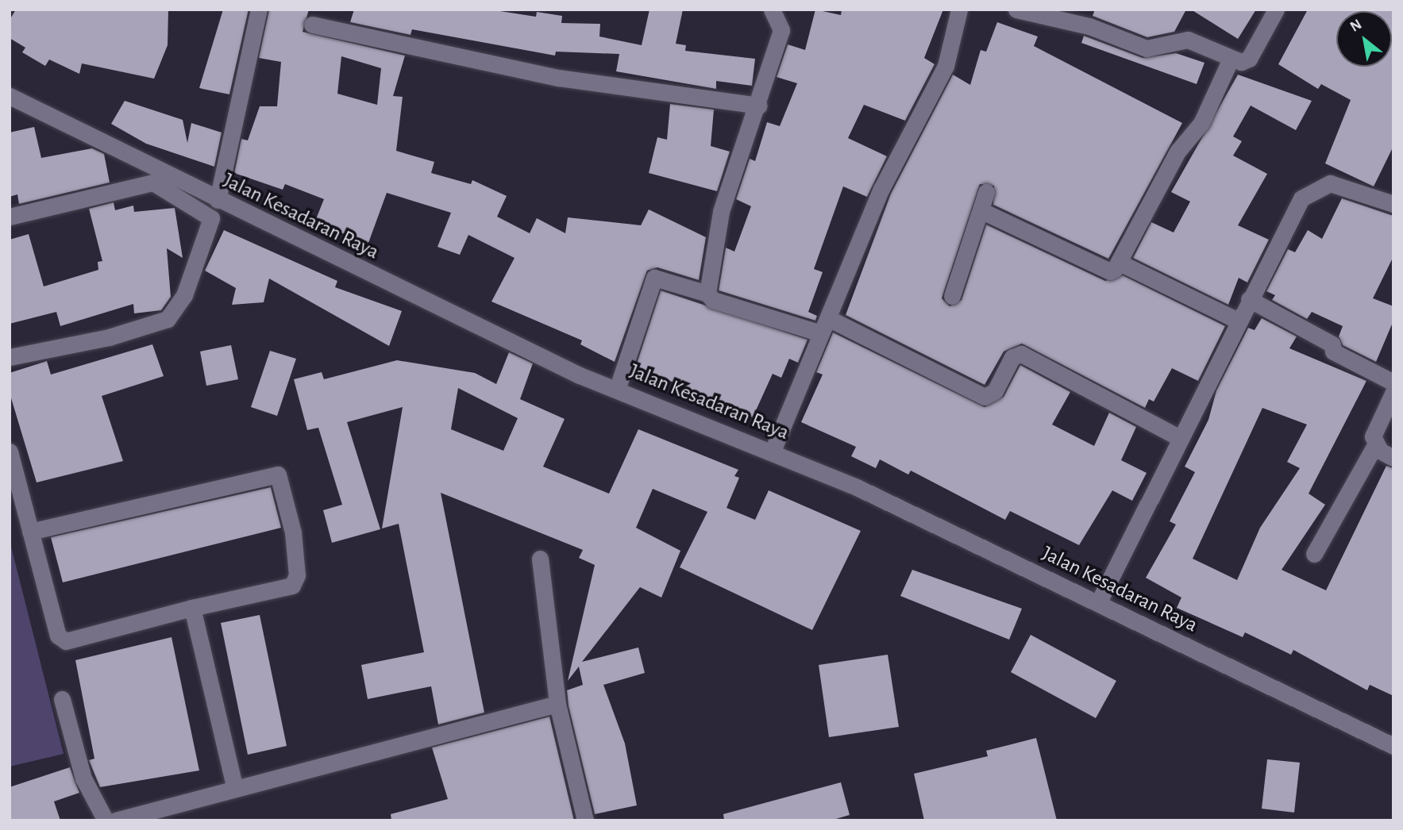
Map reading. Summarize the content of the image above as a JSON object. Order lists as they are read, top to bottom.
{
  "streets": {
    "street": ["Jalan Kesadaran Raya"]
  },
  "north": "top left"
}
